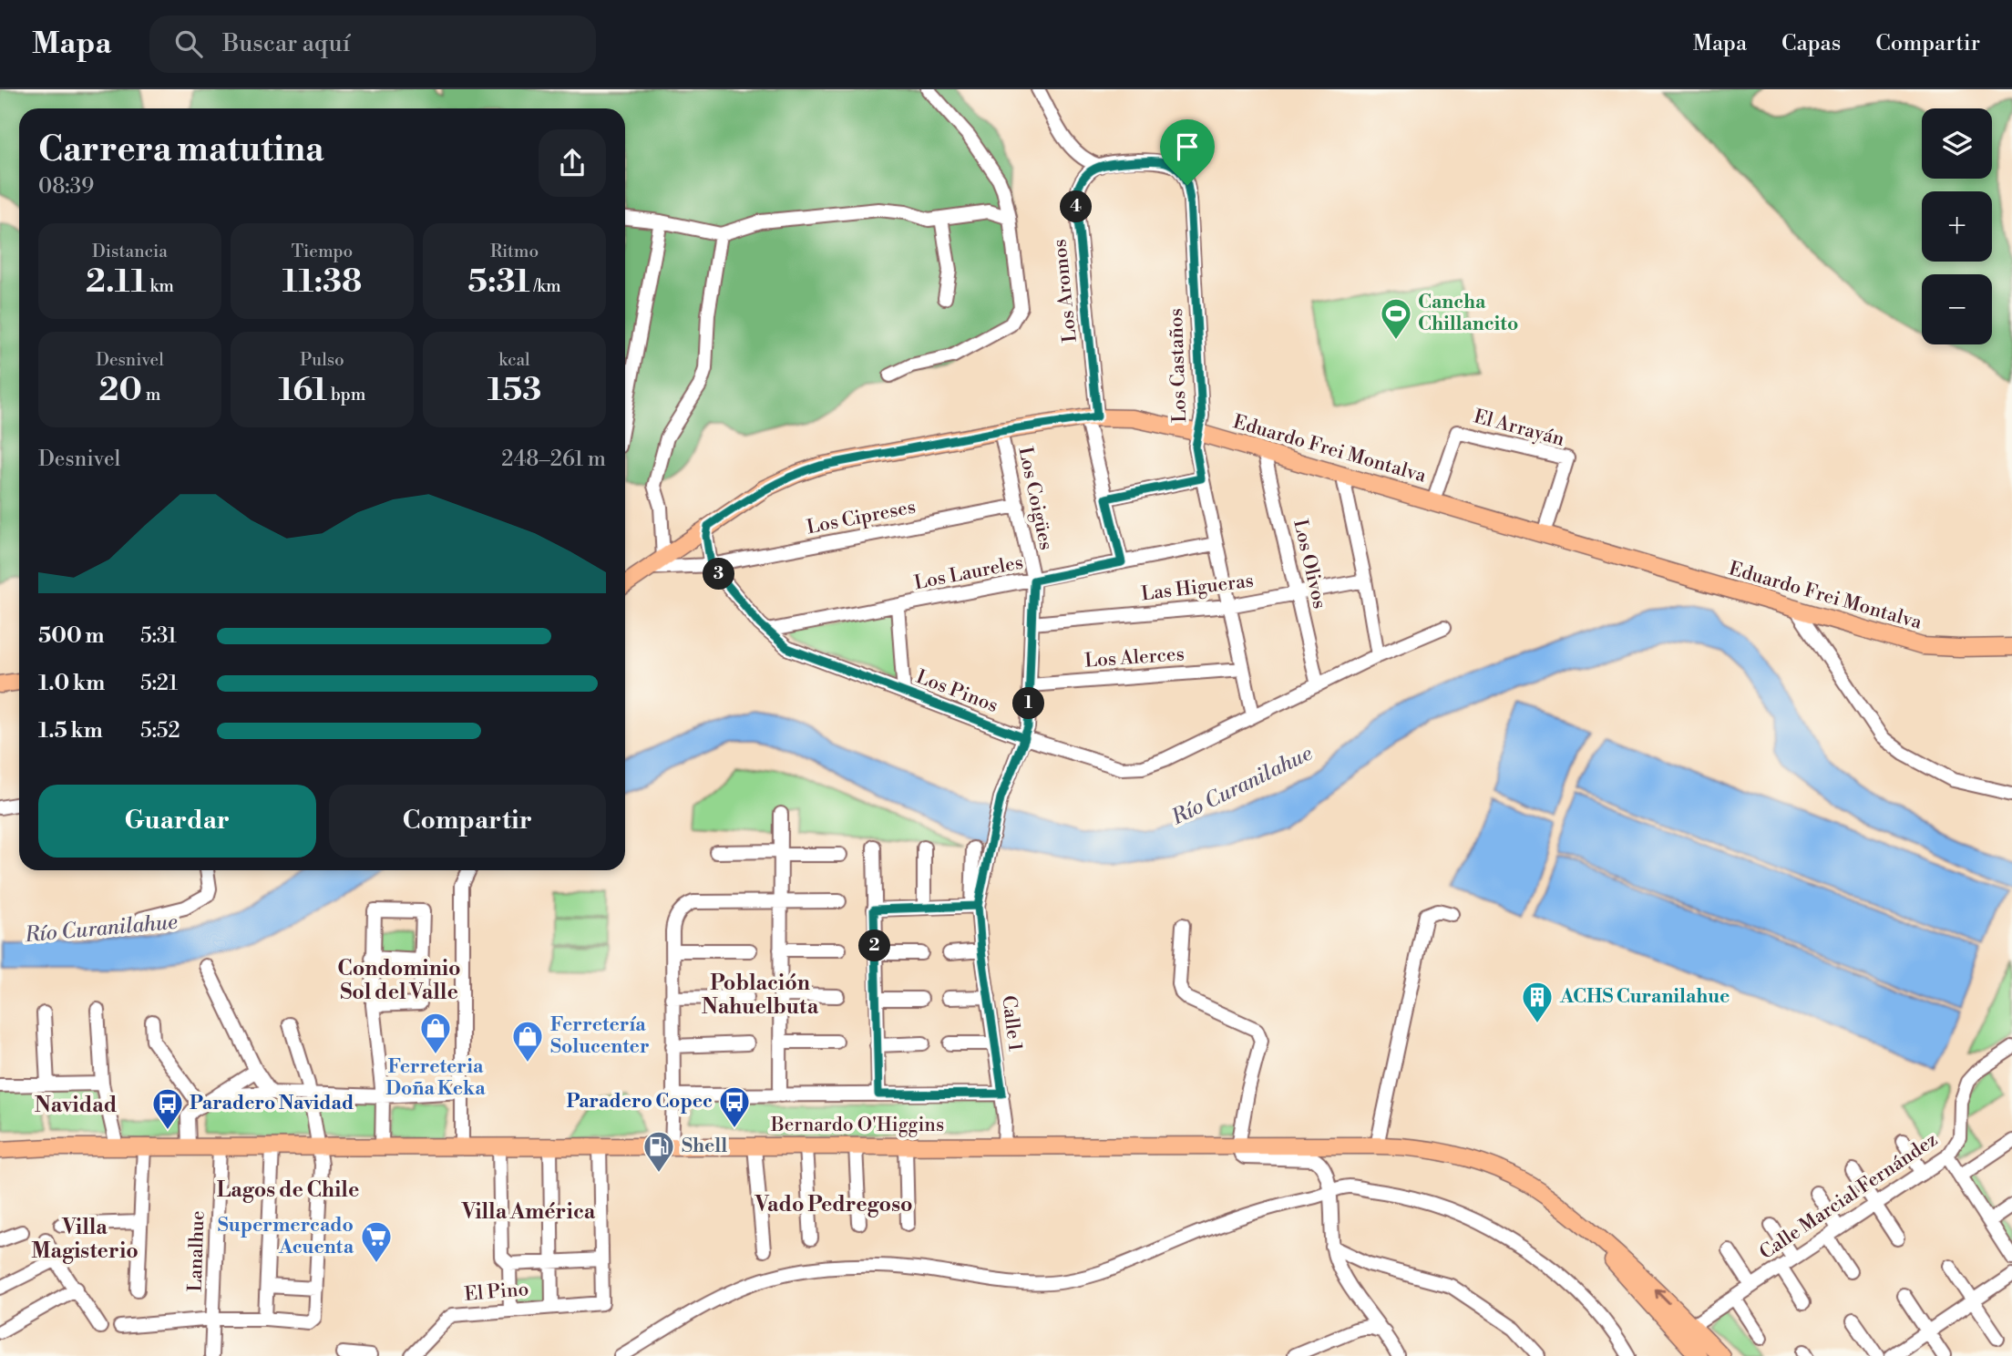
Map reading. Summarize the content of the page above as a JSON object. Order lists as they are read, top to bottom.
{
  "streets": {
    "main road": ["Eduardo Frei Montalva", "Bernardo O'Higgins"],
    "street": [
      "Los Aromos",
      "Los Castaños",
      "El Arrayán",
      "Los Coigües",
      "Los Cipreses",
      "Los Olivos",
      "Los Laureles",
      "Las Higueras",
      "Los Alerces",
      "Los Pinos",
      "Calle 1",
      "Calle Marcial Fernández",
      "Lanalhue",
      "El Pino"
    ]
  },
  "crossings": [
    ["Los Aromos", "Los Castaños"],
    ["Los Aromos", "Eduardo Frei Montalva"],
    ["Los Aromos", "Los Laureles"],
    ["Los Castaños", "Eduardo Frei Montalva"],
    ["Los Castaños", "Los Laureles"],
    ["Los Castaños", "Las Higueras"],
    ["Los Castaños", "Los Alerces"],
    ["Los Castaños", "Los Pinos"],
    ["El Arrayán", "Eduardo Frei Montalva"],
    ["Eduardo Frei Montalva", "Los Coigües"],
    ["Eduardo Frei Montalva", "Los Olivos"],
    ["Los Coigües", "Los Cipreses"],
    ["Los Coigües", "Los Laureles"],
    ["Los Coigües", "Las Higueras"],
    ["Los Coigües", "Los Alerces"],
    ["Los Coigües", "Los Pinos"],
    ["Los Coigües", "Calle 1"],
    ["Los Cipreses", "Los Pinos"],
    ["Los Olivos", "Las Higueras"],
    ["Los Olivos", "Los Pinos"],
    ["Los Laureles", "Los Pinos"],
    ["Calle 1", "Bernardo O'Higgins"],
    ["Bernardo O'Higgins", "Calle Marcial Fernández"],
    ["Bernardo O'Higgins", "Lanalhue"]
  ],
  "districts": [
    "Condominio Sol del Valle",
    "Población Nahuelbuta",
    "Navidad",
    "Lagos de Chile",
    "Vado Pedregoso",
    "Villa América",
    "Villa Magisterio"
  ],
  "water": ["Río Curanilahue"],
  "places": {
    "sports": ["Cancha Chillancito"],
    "building": ["ACHS Curanilahue"],
    "shop": ["Ferreteria Doña Keka", "Ferretería Solucenter"],
    "bus stop": ["Paradero Copec", "Paradero Navidad"],
    "fuel station": ["Shell"],
    "supermarket": ["Supermercado Acuenta"]
  },
  "page": {
    "header": "Mapa",
    "search": "Buscar aquí",
    "nav": ["Mapa", "Capas", "Compartir"],
    "map_buttons": ["+", "−"],
    "heading": ["Carrera matutina", "08:39"],
    "pins": [
      "4",
      "3",
      "1",
      "2"
    ],
    "stats": [
      ["Distancia", "2.11 km"],
      ["Tiempo", "11:38"],
      ["Ritmo", "5:31 /km"],
      ["Desnivel", "20 m"],
      ["Pulso", "161 bpm"],
      ["kcal", "153"]
    ],
    "chart": ["Desnivel", "248–261 m"],
    "list": [
      {
        "name": "500 m",
        "note": "5:31"
      },
      {
        "name": "1.0 km",
        "note": "5:21"
      },
      {
        "name": "1.5 km",
        "note": "5:52"
      }
    ],
    "buttons": ["Guardar", "Compartir"]
  }
}
